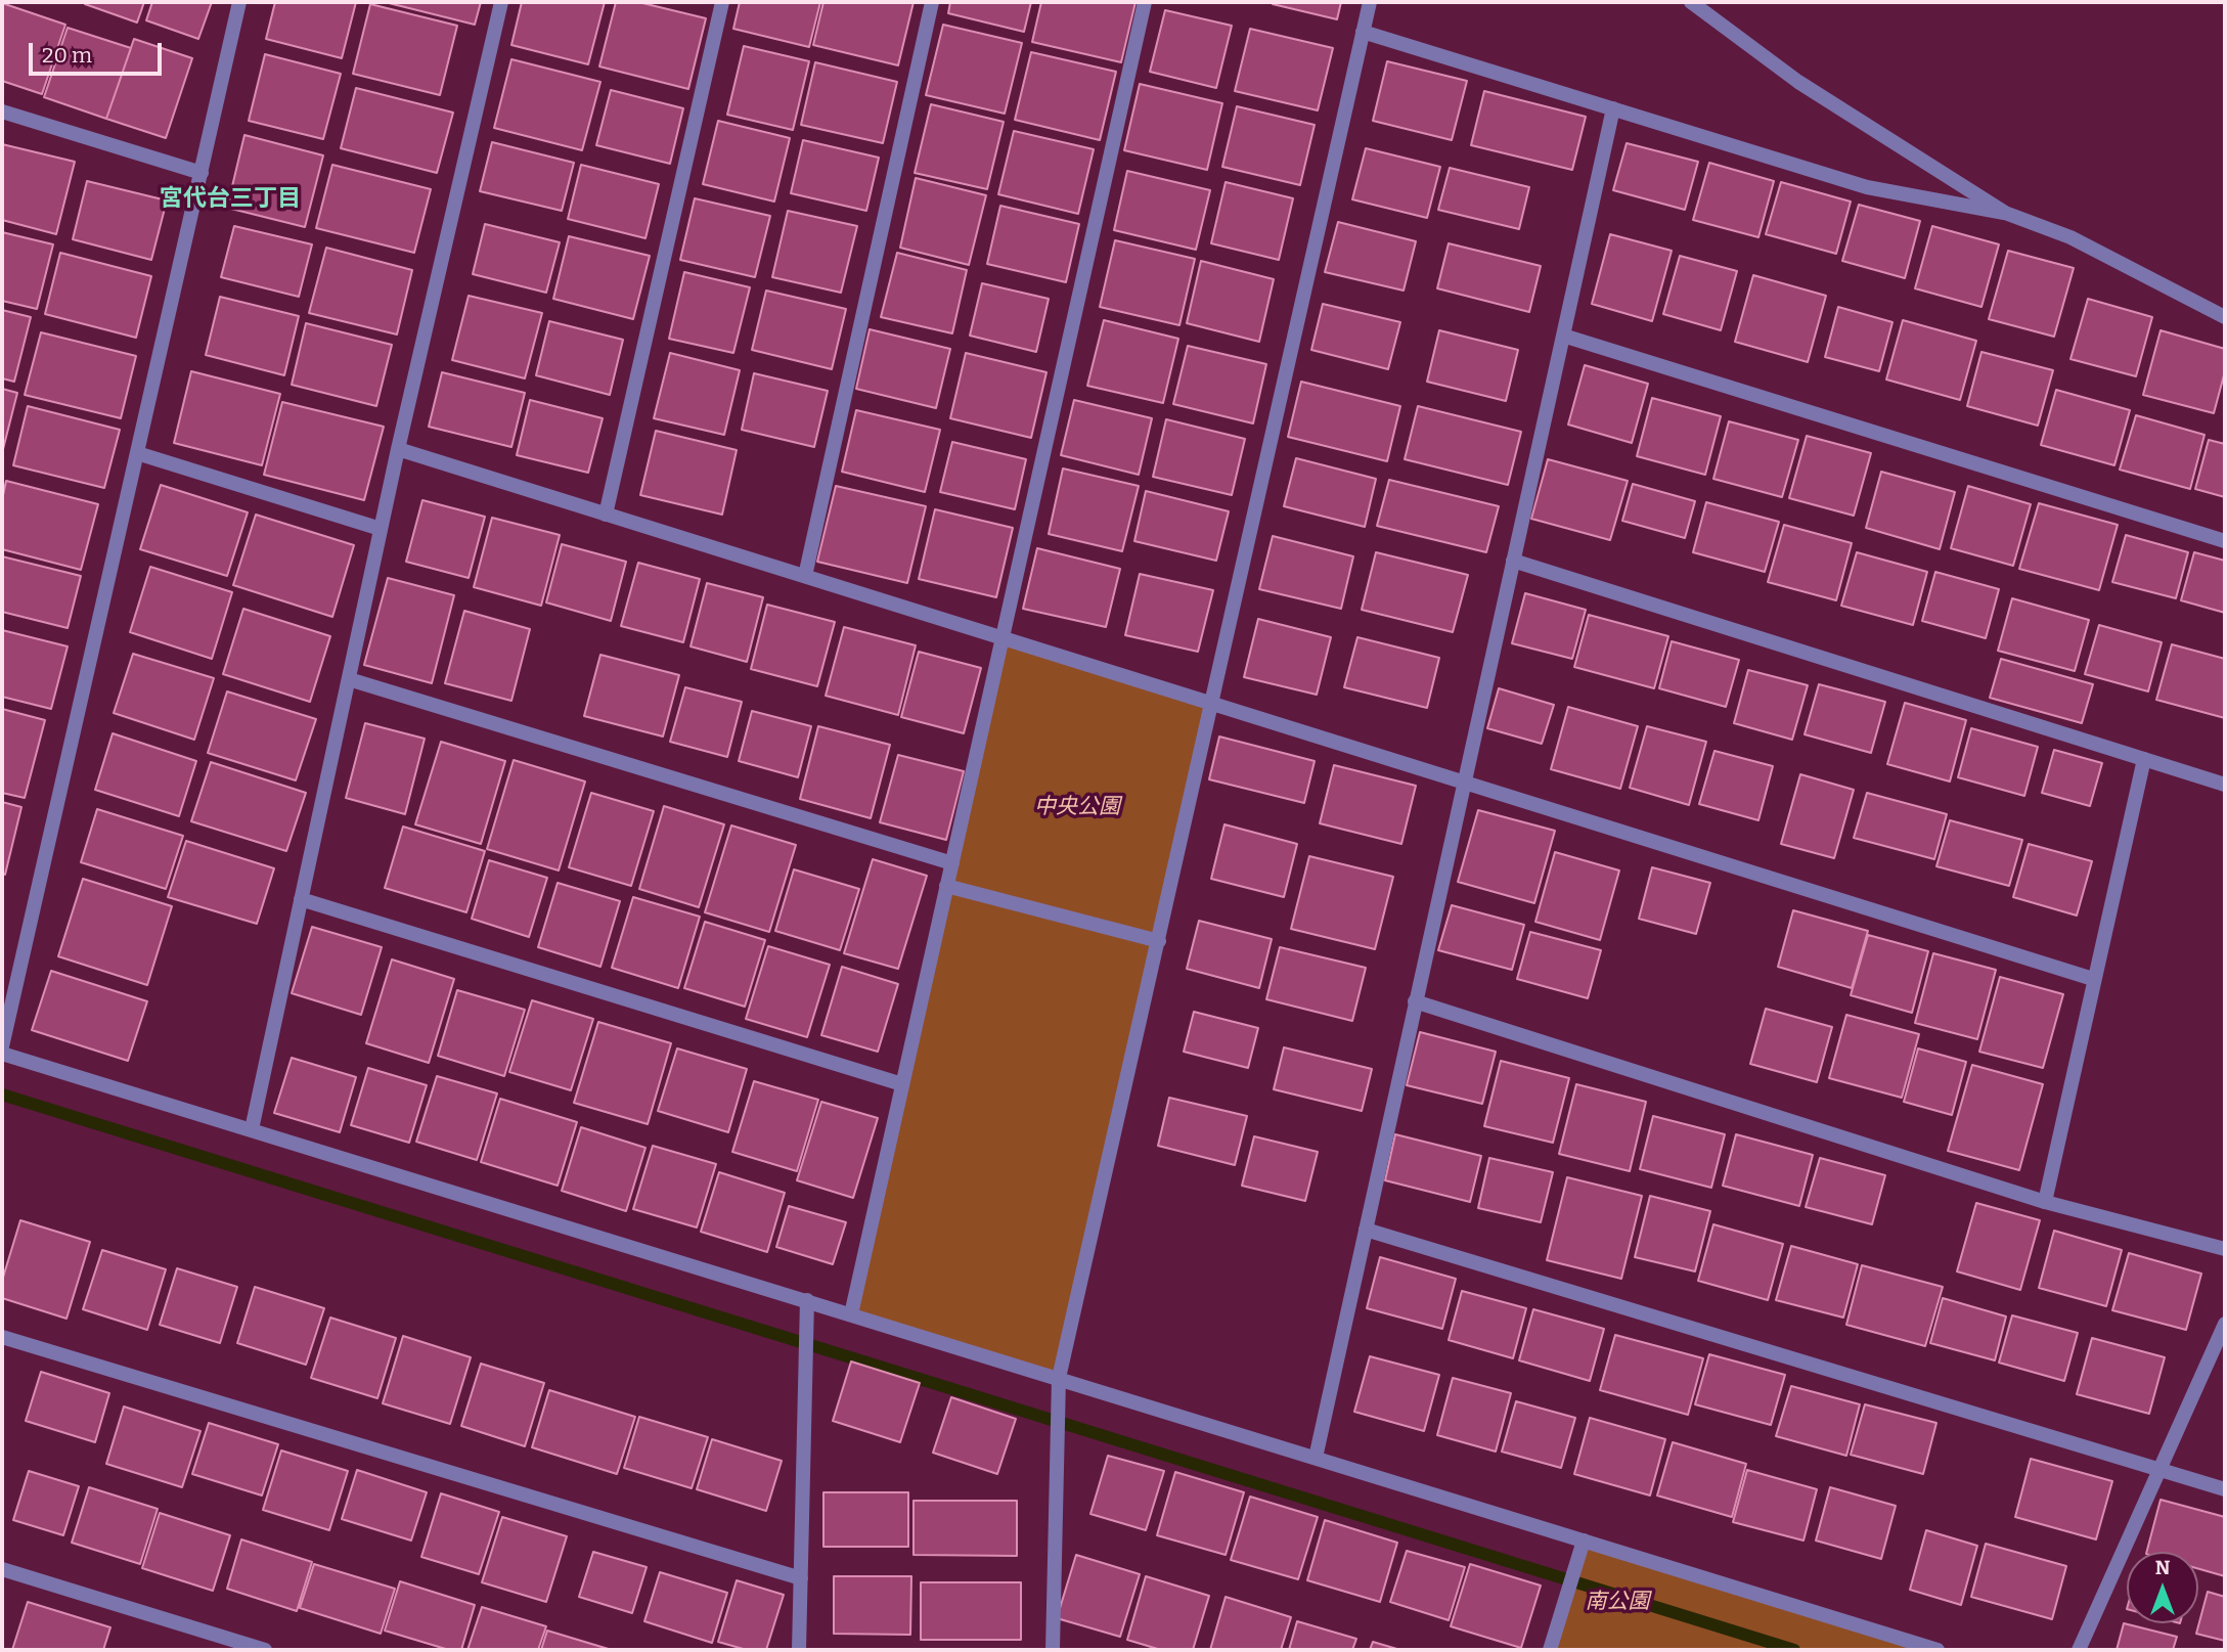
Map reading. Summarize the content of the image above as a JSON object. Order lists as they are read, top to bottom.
{
  "districts": ["宮代台三丁目"],
  "parks": ["中央公園", "南公園"],
  "scale_bar": "20 m",
  "north": "top"
}
